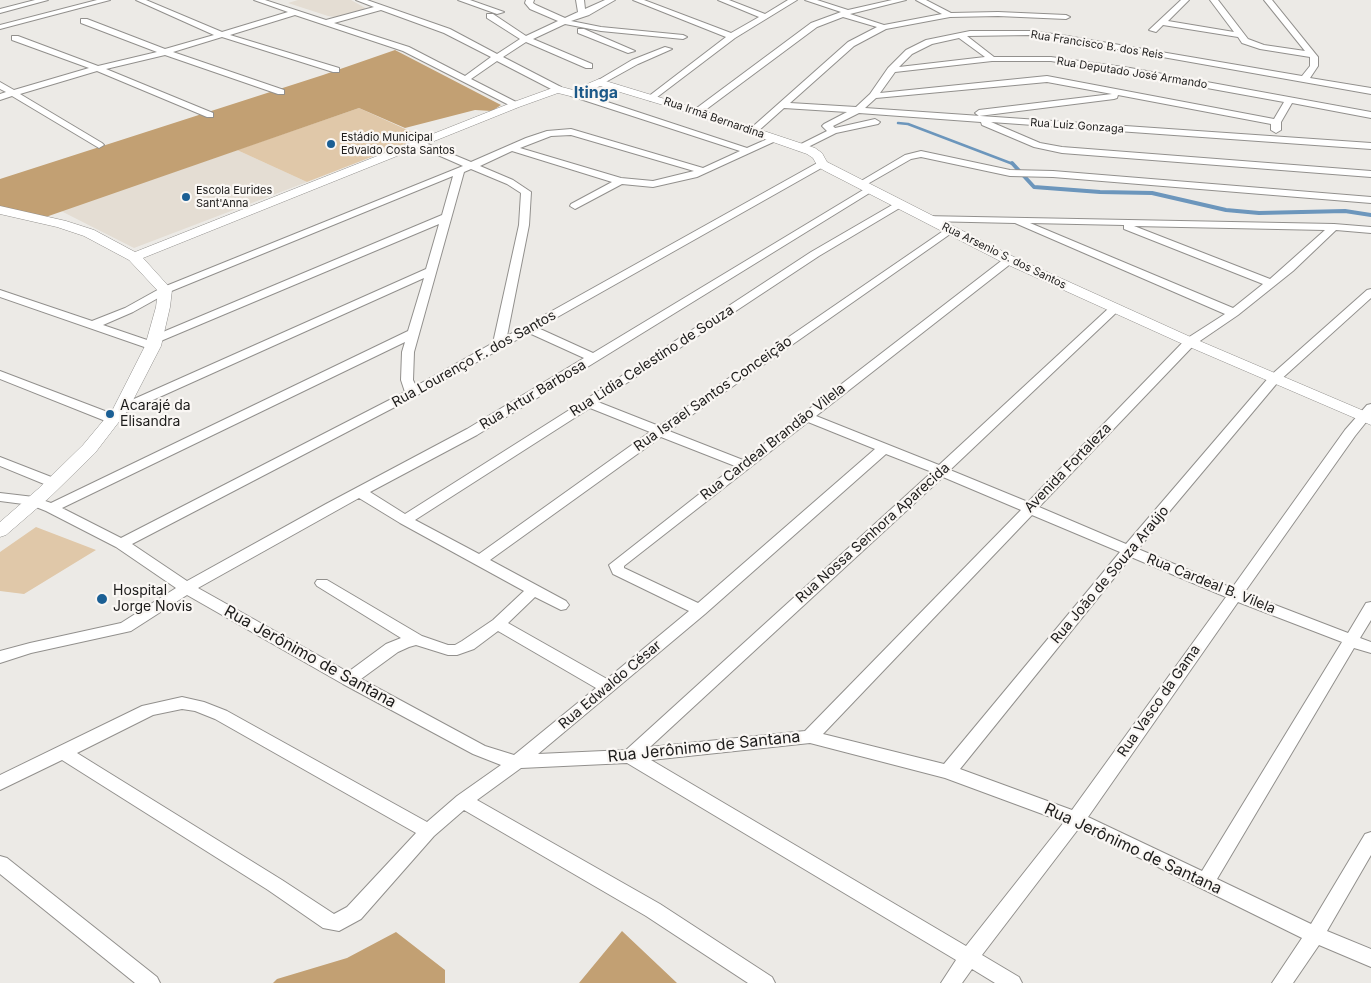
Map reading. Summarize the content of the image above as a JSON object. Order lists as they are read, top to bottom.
{
  "streets": {
    "main road": ["Rua Irmã Bernardina", "Rua Arsenio S. dos Santos"],
    "street": [
      "Rua Francisco B. dos Reis",
      "Rua Deputado José Armando",
      "Rua Luiz Gonzaga",
      "Rua Lourenço F. dos Santos",
      "Rua Lidia Celestino de Souza",
      "Rua Israel Santos Conceição",
      "Rua Artur Barbosa",
      "Rua Cardeal Brandão Vilela",
      "Avenida Fortaleza",
      "Rua Nossa Senhora Aparecida",
      "Rua João de Souza Araújo",
      "Rua Cardeal B. Vilela",
      "Rua Jerônimo de Santana",
      "Rua Edwaldo César",
      "Rua Vasco da Gama"
    ]
  },
  "crossings": [
    ["Rua Francisco B. dos Reis", "Rua Deputado José Armando"],
    ["Rua Francisco B. dos Reis", "Rua Luiz Gonzaga"],
    ["Rua Irmã Bernardina", "Rua Arsenio S. dos Santos"],
    ["Rua Irmã Bernardina", "Rua Lourenço F. dos Santos"],
    ["Rua Arsenio S. dos Santos", "Rua Lourenço F. dos Santos"],
    ["Rua Arsenio S. dos Santos", "Rua Lidia Celestino de Souza"],
    ["Rua Arsenio S. dos Santos", "Rua Israel Santos Conceição"],
    ["Rua Arsenio S. dos Santos", "Rua Artur Barbosa"],
    ["Rua Arsenio S. dos Santos", "Rua Cardeal Brandão Vilela"],
    ["Rua Arsenio S. dos Santos", "Avenida Fortaleza"],
    ["Rua Arsenio S. dos Santos", "Rua Nossa Senhora Aparecida"],
    ["Rua Artur Barbosa", "Rua Jerônimo de Santana"],
    ["Rua Cardeal Brandão Vilela", "Rua Edwaldo César"],
    ["Avenida Fortaleza", "Rua Cardeal B. Vilela"],
    ["Avenida Fortaleza", "Rua Jerônimo de Santana"],
    ["Rua Nossa Senhora Aparecida", "Rua Cardeal B. Vilela"],
    ["Rua Nossa Senhora Aparecida", "Rua Jerônimo de Santana"],
    ["Rua João de Souza Araújo", "Rua Cardeal B. Vilela"],
    ["Rua João de Souza Araújo", "Rua Jerônimo de Santana"],
    ["Rua Cardeal B. Vilela", "Rua Vasco da Gama"],
    ["Rua Jerônimo de Santana", "Rua Edwaldo César"],
    ["Rua Jerônimo de Santana", "Rua Vasco da Gama"]
  ],
  "districts": ["Itinga"],
  "places": [
    "Estádio Municipal Edvaldo Costa Santos",
    "Escola Eurides Sant'Anna",
    "Acarajé da Elisandra",
    "Hospital Jorge Novis"
  ]
}
